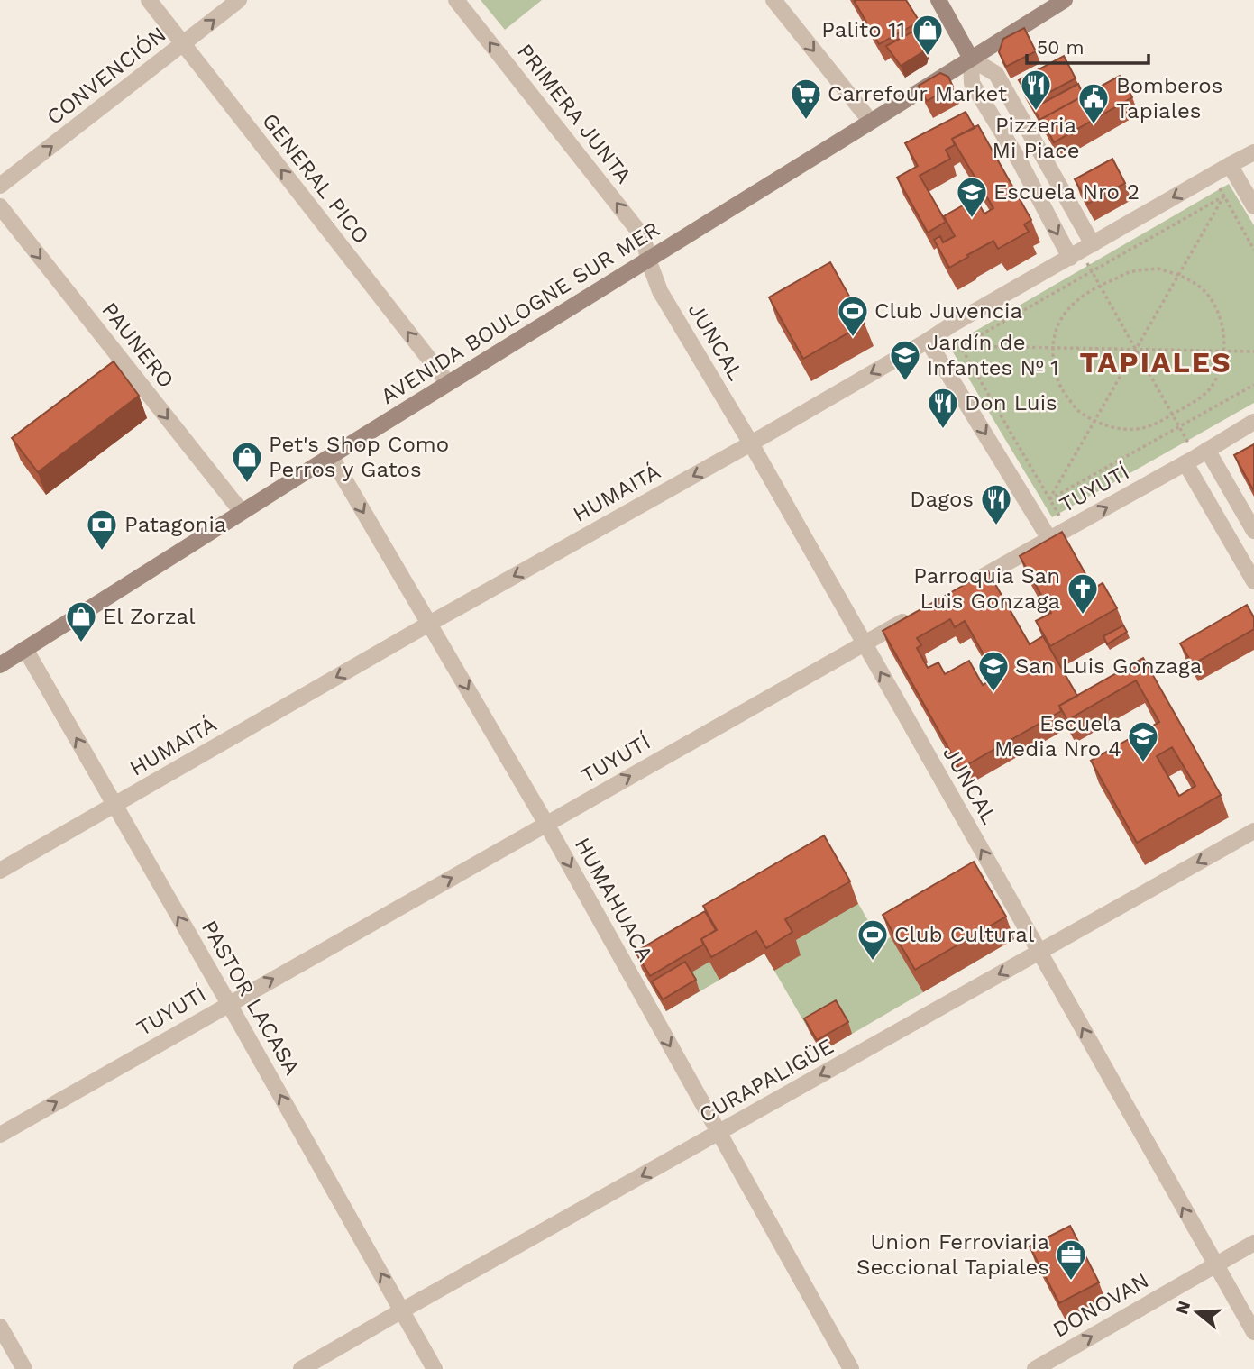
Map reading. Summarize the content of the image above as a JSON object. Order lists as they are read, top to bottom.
{
  "streets": {
    "main road": ["AVENIDA BOULOGNE SUR MER"],
    "street": [
      "CONVENCIÓN",
      "PRIMERA JUNTA",
      "GENERAL PICO",
      "JUNCAL",
      "PAUNERO",
      "TUYUTÍ",
      "HUMAITÁ",
      "HUMAHUACA",
      "PASTOR LACASA",
      "CURAPALIGÜE",
      "DONOVAN"
    ]
  },
  "crossings": [
    ["CONVENCIÓN", "GENERAL PICO"],
    ["PRIMERA JUNTA", "AVENIDA BOULOGNE SUR MER"],
    ["PRIMERA JUNTA", "JUNCAL"],
    ["GENERAL PICO", "AVENIDA BOULOGNE SUR MER"],
    ["AVENIDA BOULOGNE SUR MER", "JUNCAL"],
    ["AVENIDA BOULOGNE SUR MER", "PAUNERO"],
    ["AVENIDA BOULOGNE SUR MER", "HUMAHUACA"],
    ["AVENIDA BOULOGNE SUR MER", "PASTOR LACASA"],
    ["JUNCAL", "TUYUTÍ"],
    ["JUNCAL", "HUMAITÁ"],
    ["JUNCAL", "CURAPALIGÜE"],
    ["JUNCAL", "DONOVAN"],
    ["TUYUTÍ", "HUMAHUACA"],
    ["TUYUTÍ", "PASTOR LACASA"],
    ["HUMAITÁ", "HUMAHUACA"],
    ["HUMAITÁ", "PASTOR LACASA"],
    ["HUMAHUACA", "CURAPALIGÜE"],
    ["PASTOR LACASA", "CURAPALIGÜE"]
  ],
  "one_way": [
    "CONVENCIÓN",
    "PRIMERA JUNTA",
    "GENERAL PICO",
    "JUNCAL",
    "PAUNERO",
    "TUYUTÍ",
    "HUMAITÁ",
    "HUMAHUACA",
    "PASTOR LACASA",
    "CURAPALIGÜE",
    "DONOVAN"
  ],
  "districts": ["TAPIALES"],
  "places": {
    "shop": ["Palito 11", "Pet's Shop Como Perros y Gatos", "El Zorzal"],
    "restaurant": ["Pizzeria Mi Piace", "Don Luis", "Dagos"],
    "supermarket": ["Carrefour Market"],
    "public building": ["Bomberos Tapiales"],
    "school or university": [
      "Escuela Nro 2",
      "Jardín de Infantes Nº 1",
      "San Luis Gonzaga",
      "Escuela Media Nro 4"
    ],
    "sports": ["Club Juvencia", "Club Cultural"],
    "bank": ["Patagonia"],
    "church": ["Parroquia San Luis Gonzaga"],
    "office": ["Union Ferroviaria Seccional Tapiales"]
  },
  "scale_bar": "50 m",
  "north": "left"
}
